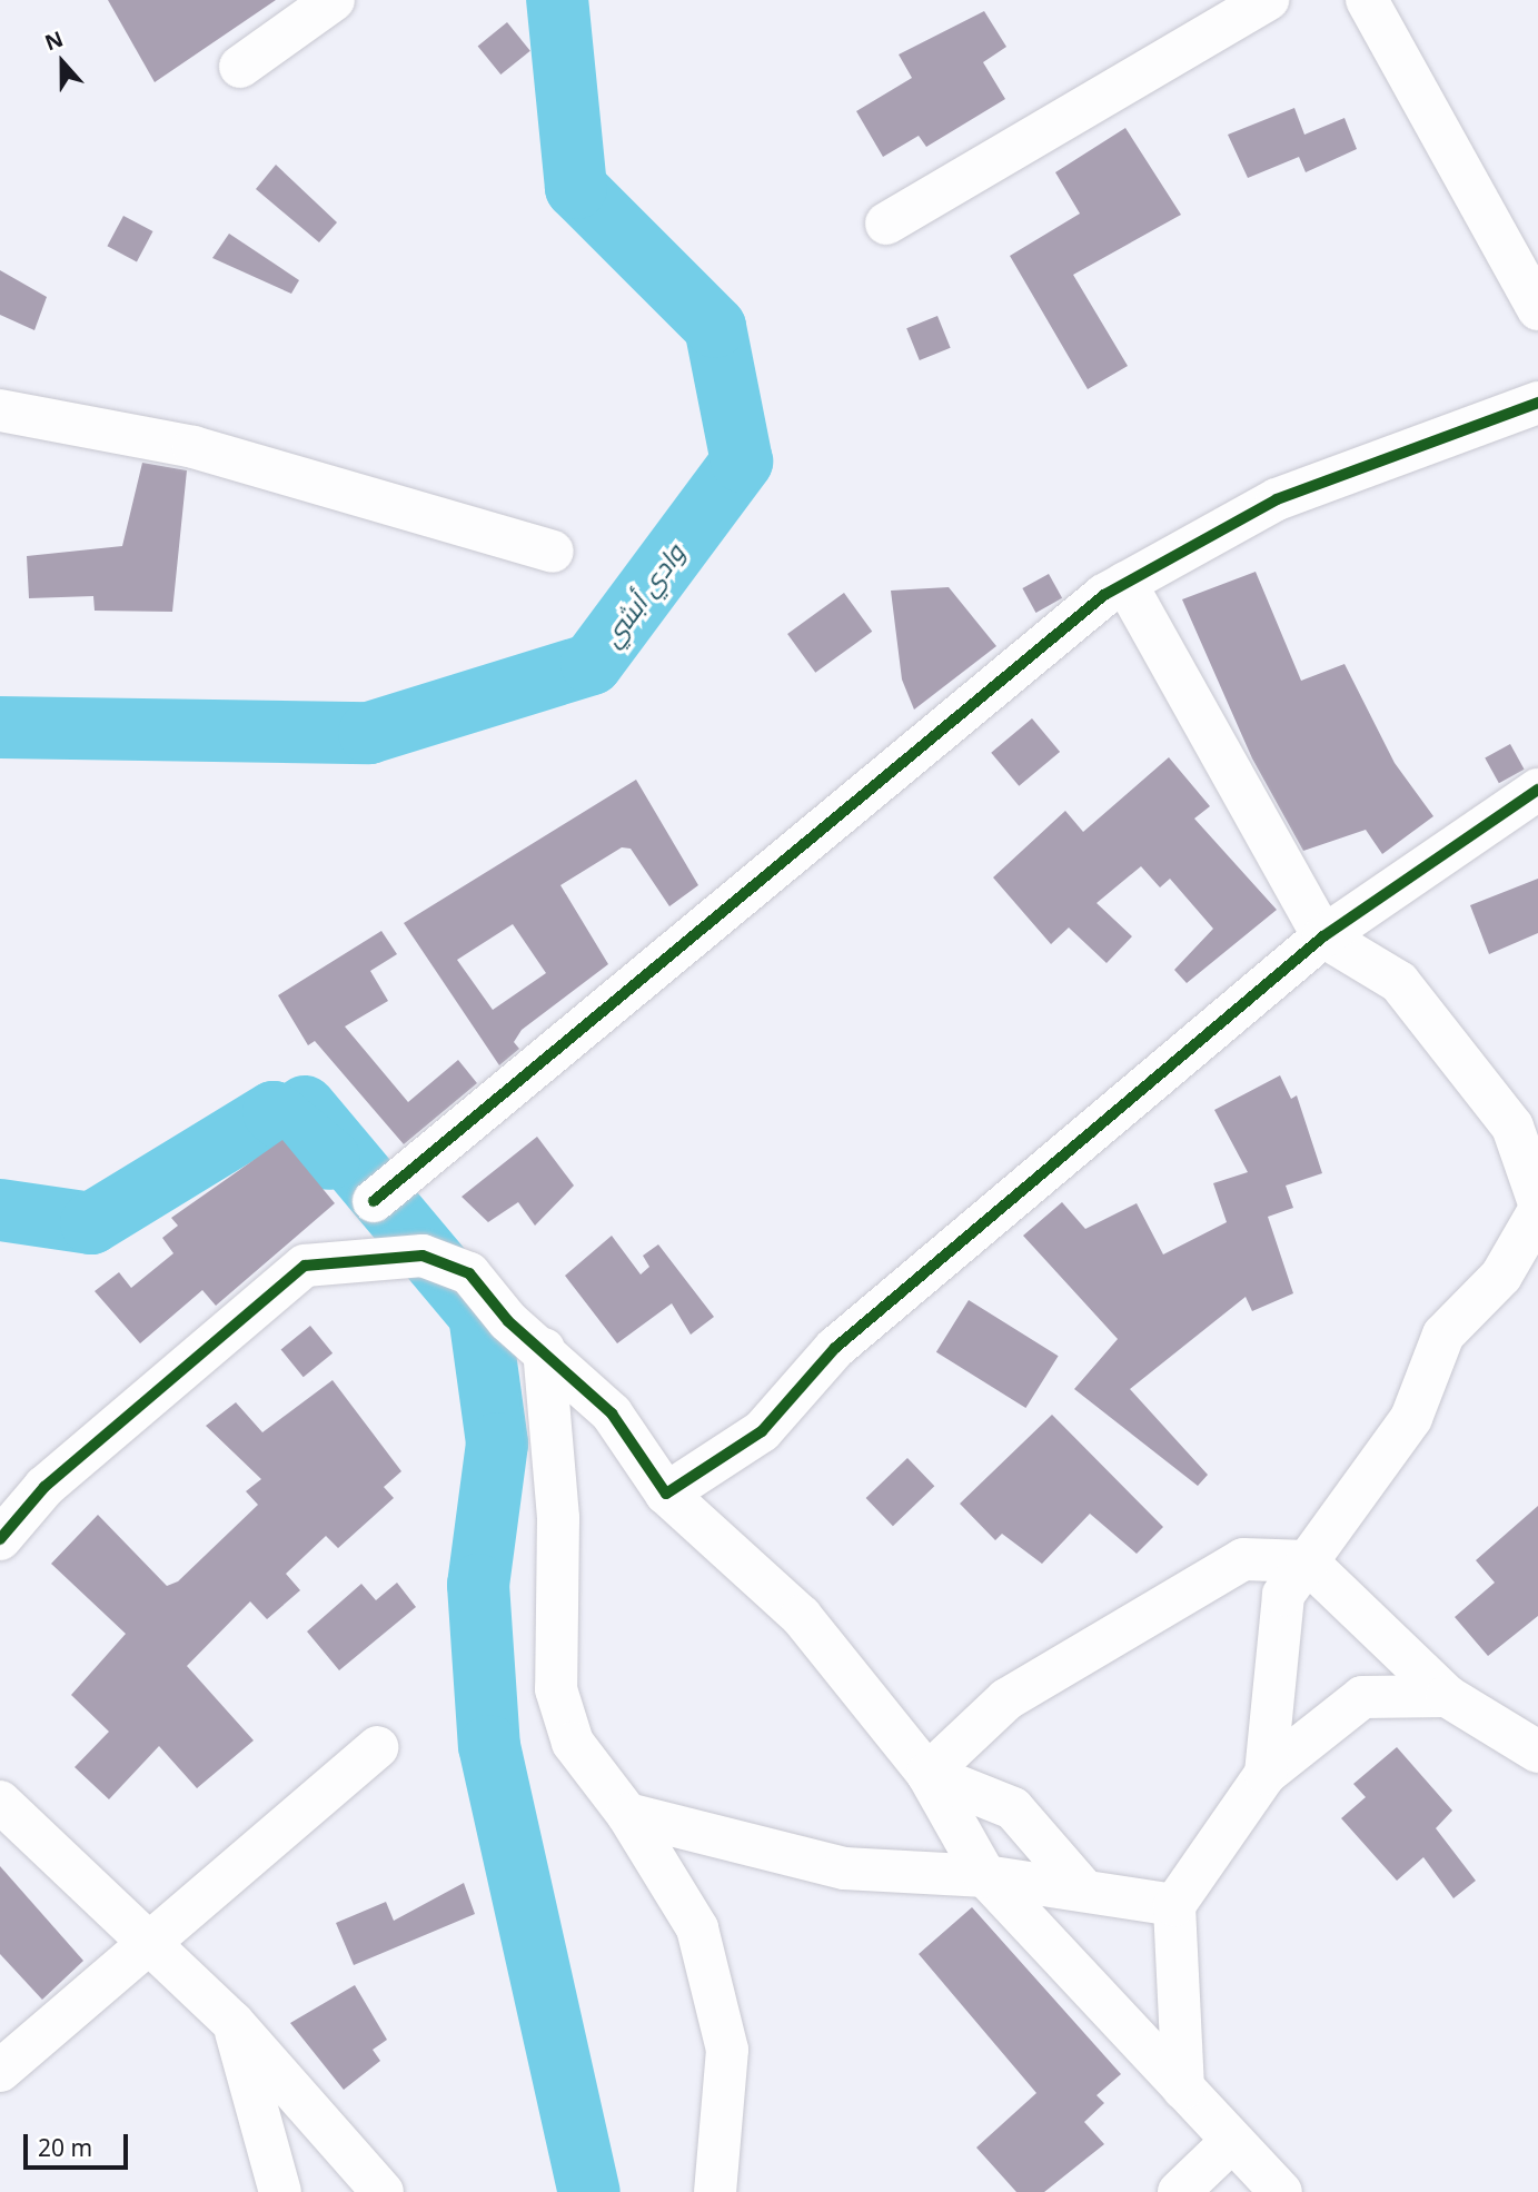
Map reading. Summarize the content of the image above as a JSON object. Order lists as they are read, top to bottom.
{
  "water": ["وادي أبشي"],
  "scale_bar": "20 m",
  "north": "top"
}
